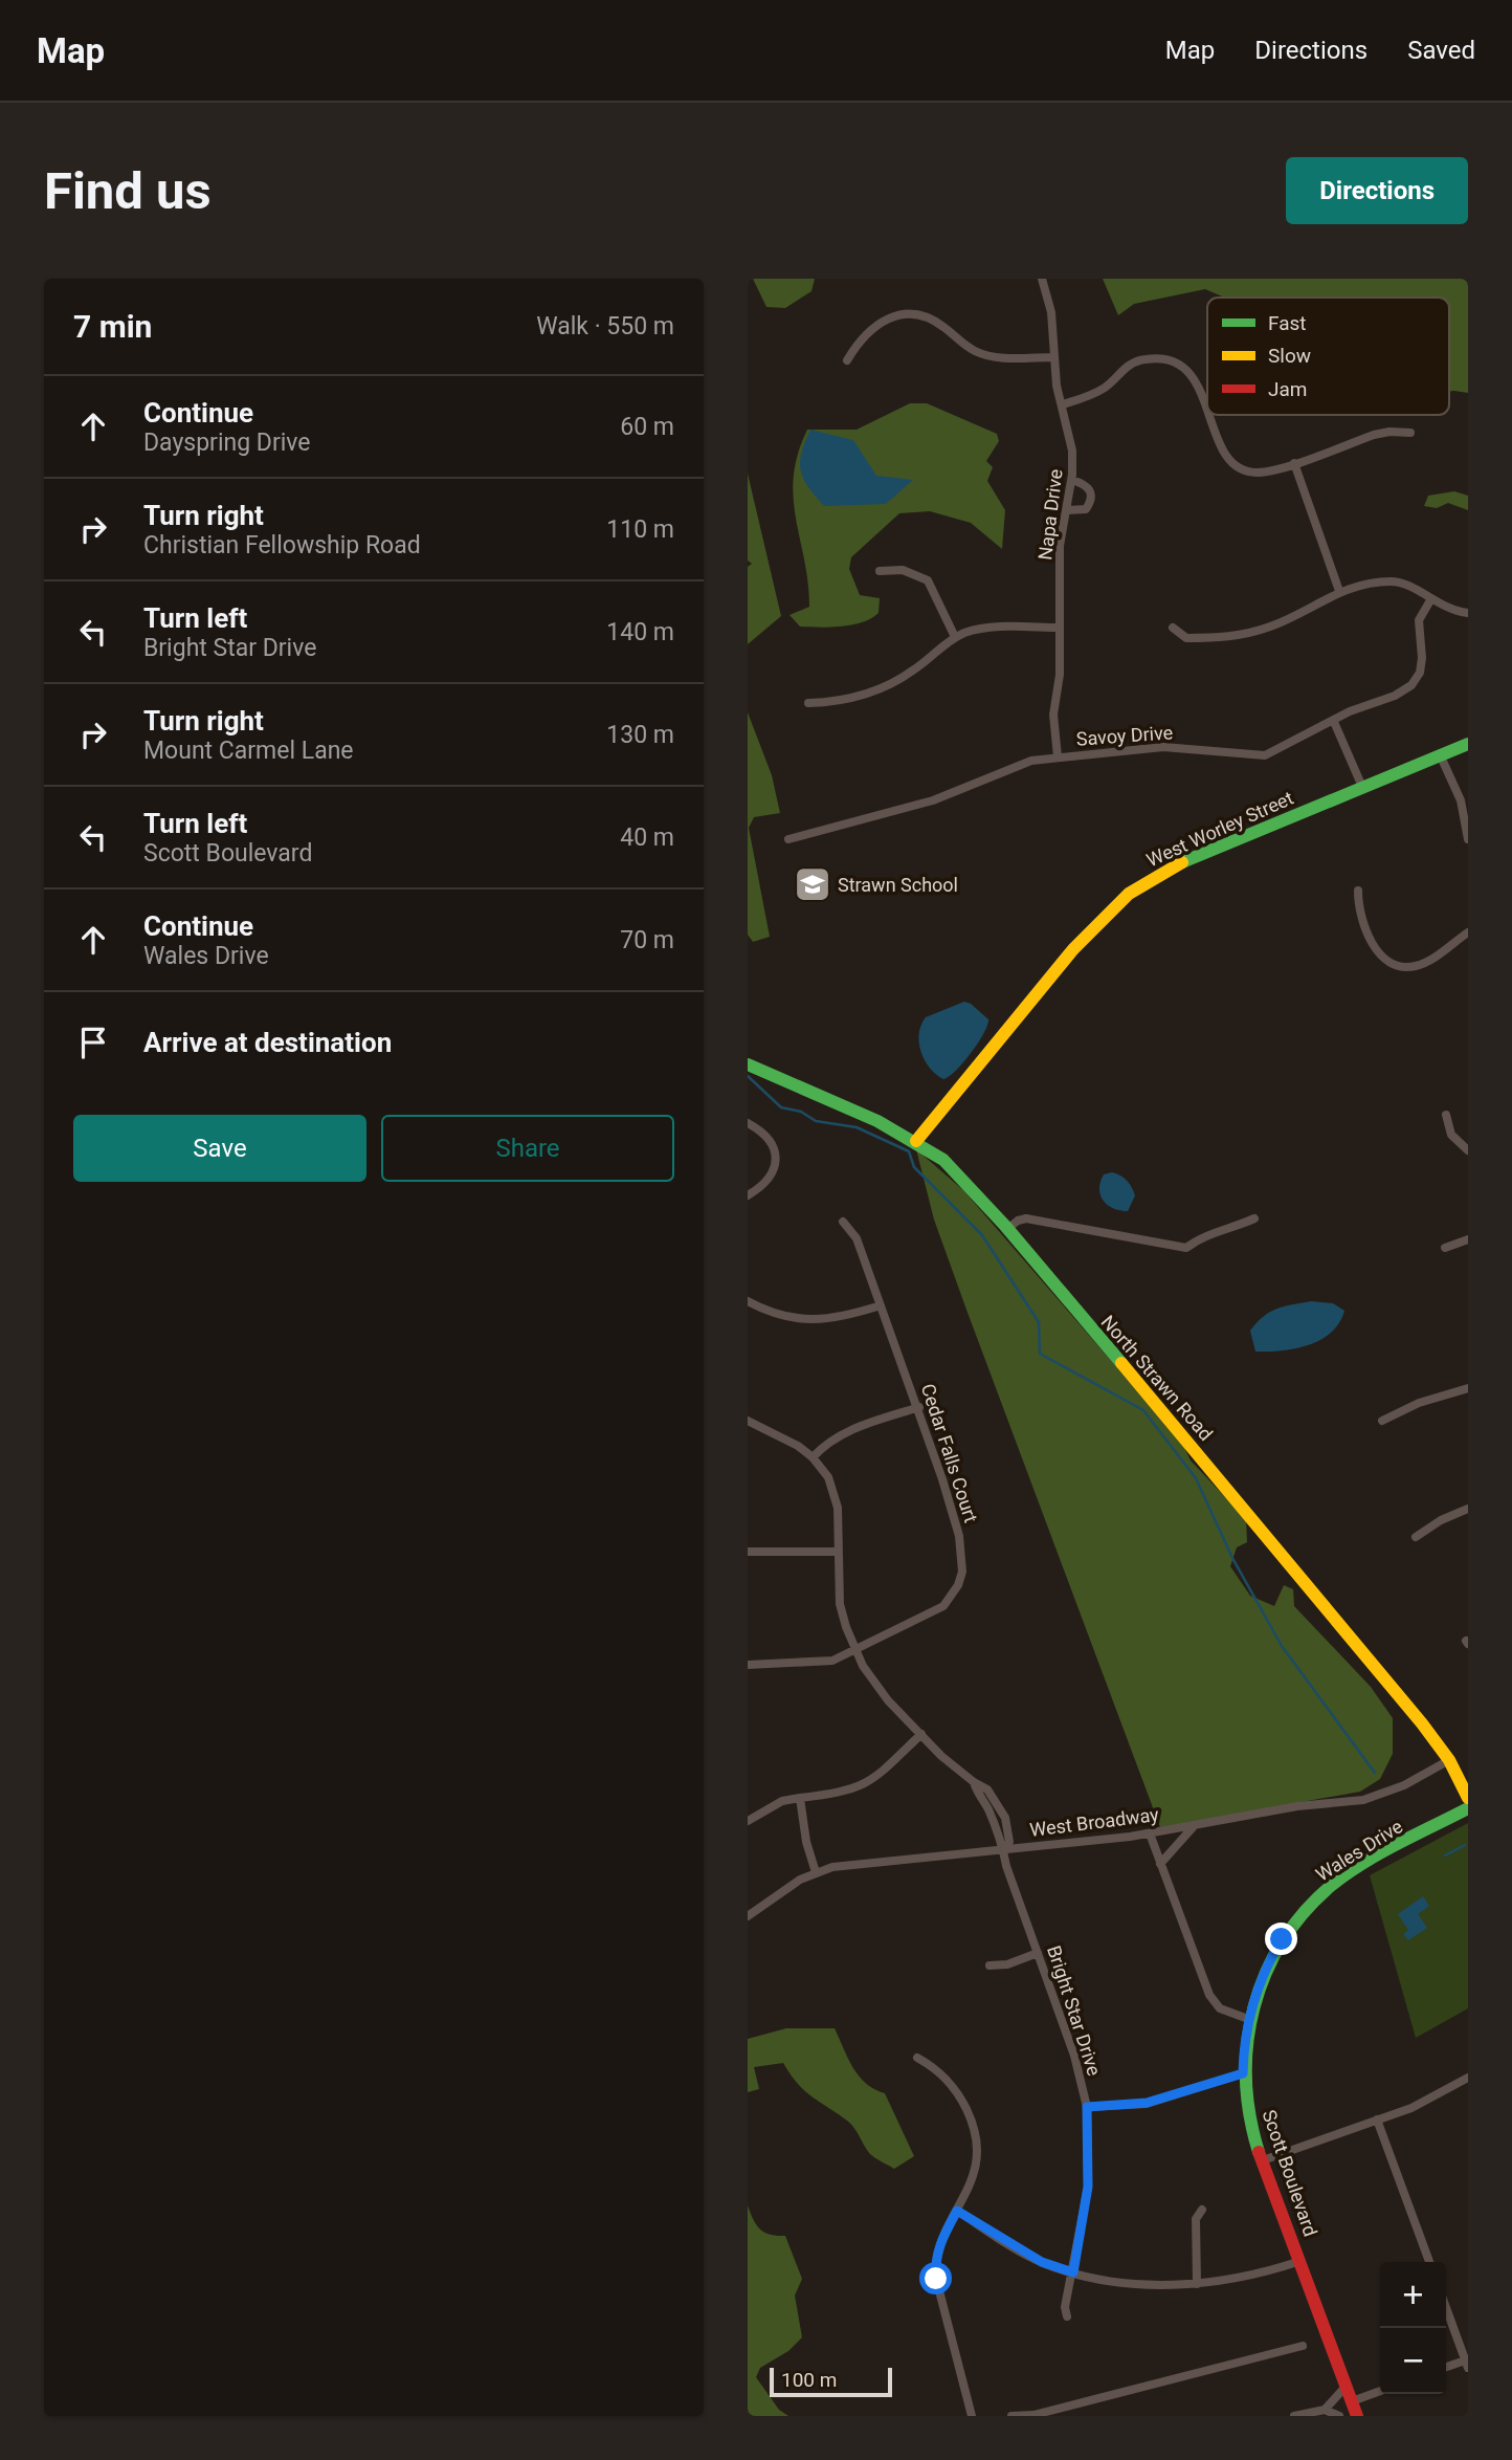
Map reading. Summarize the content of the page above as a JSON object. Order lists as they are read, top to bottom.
{
  "streets": {
    "street": [
      "Napa Drive",
      "Savoy Drive",
      "West Worley Street",
      "North Strawn Road",
      "Cedar Falls Court",
      "West Broadway",
      "Wales Drive",
      "Bright Star Drive",
      "Scott Boulevard"
    ]
  },
  "crossings": [
    ["Napa Drive", "Savoy Drive"],
    ["West Worley Street", "North Strawn Road"],
    ["North Strawn Road", "West Broadway"],
    ["West Broadway", "Bright Star Drive"],
    ["Wales Drive", "Scott Boulevard"]
  ],
  "places": {
    "school or university": ["Strawn School"]
  },
  "legend": ["Fast", "Slow", "Jam"],
  "scale_bar": "100 m",
  "page": {
    "header": "Map",
    "nav": ["Map", "Directions", "Saved"],
    "buttons": [
      "Directions",
      ["Save", "Share"]
    ],
    "title": "Find us",
    "heading": ["7 min", "Walk · 550 m"],
    "list": [
      ["Continue", "Dayspring Drive", "60 m"],
      ["Turn right", "Christian Fellowship Road", "110 m"],
      ["Turn left", "Bright Star Drive", "140 m"],
      ["Turn right", "Mount Carmel Lane", "130 m"],
      ["Turn left", "Scott Boulevard", "40 m"],
      ["Continue", "Wales Drive", "70 m"],
      "Arrive at destination"
    ],
    "map_buttons": ["+", "−"],
    "scale": "100 m"
  }
}
